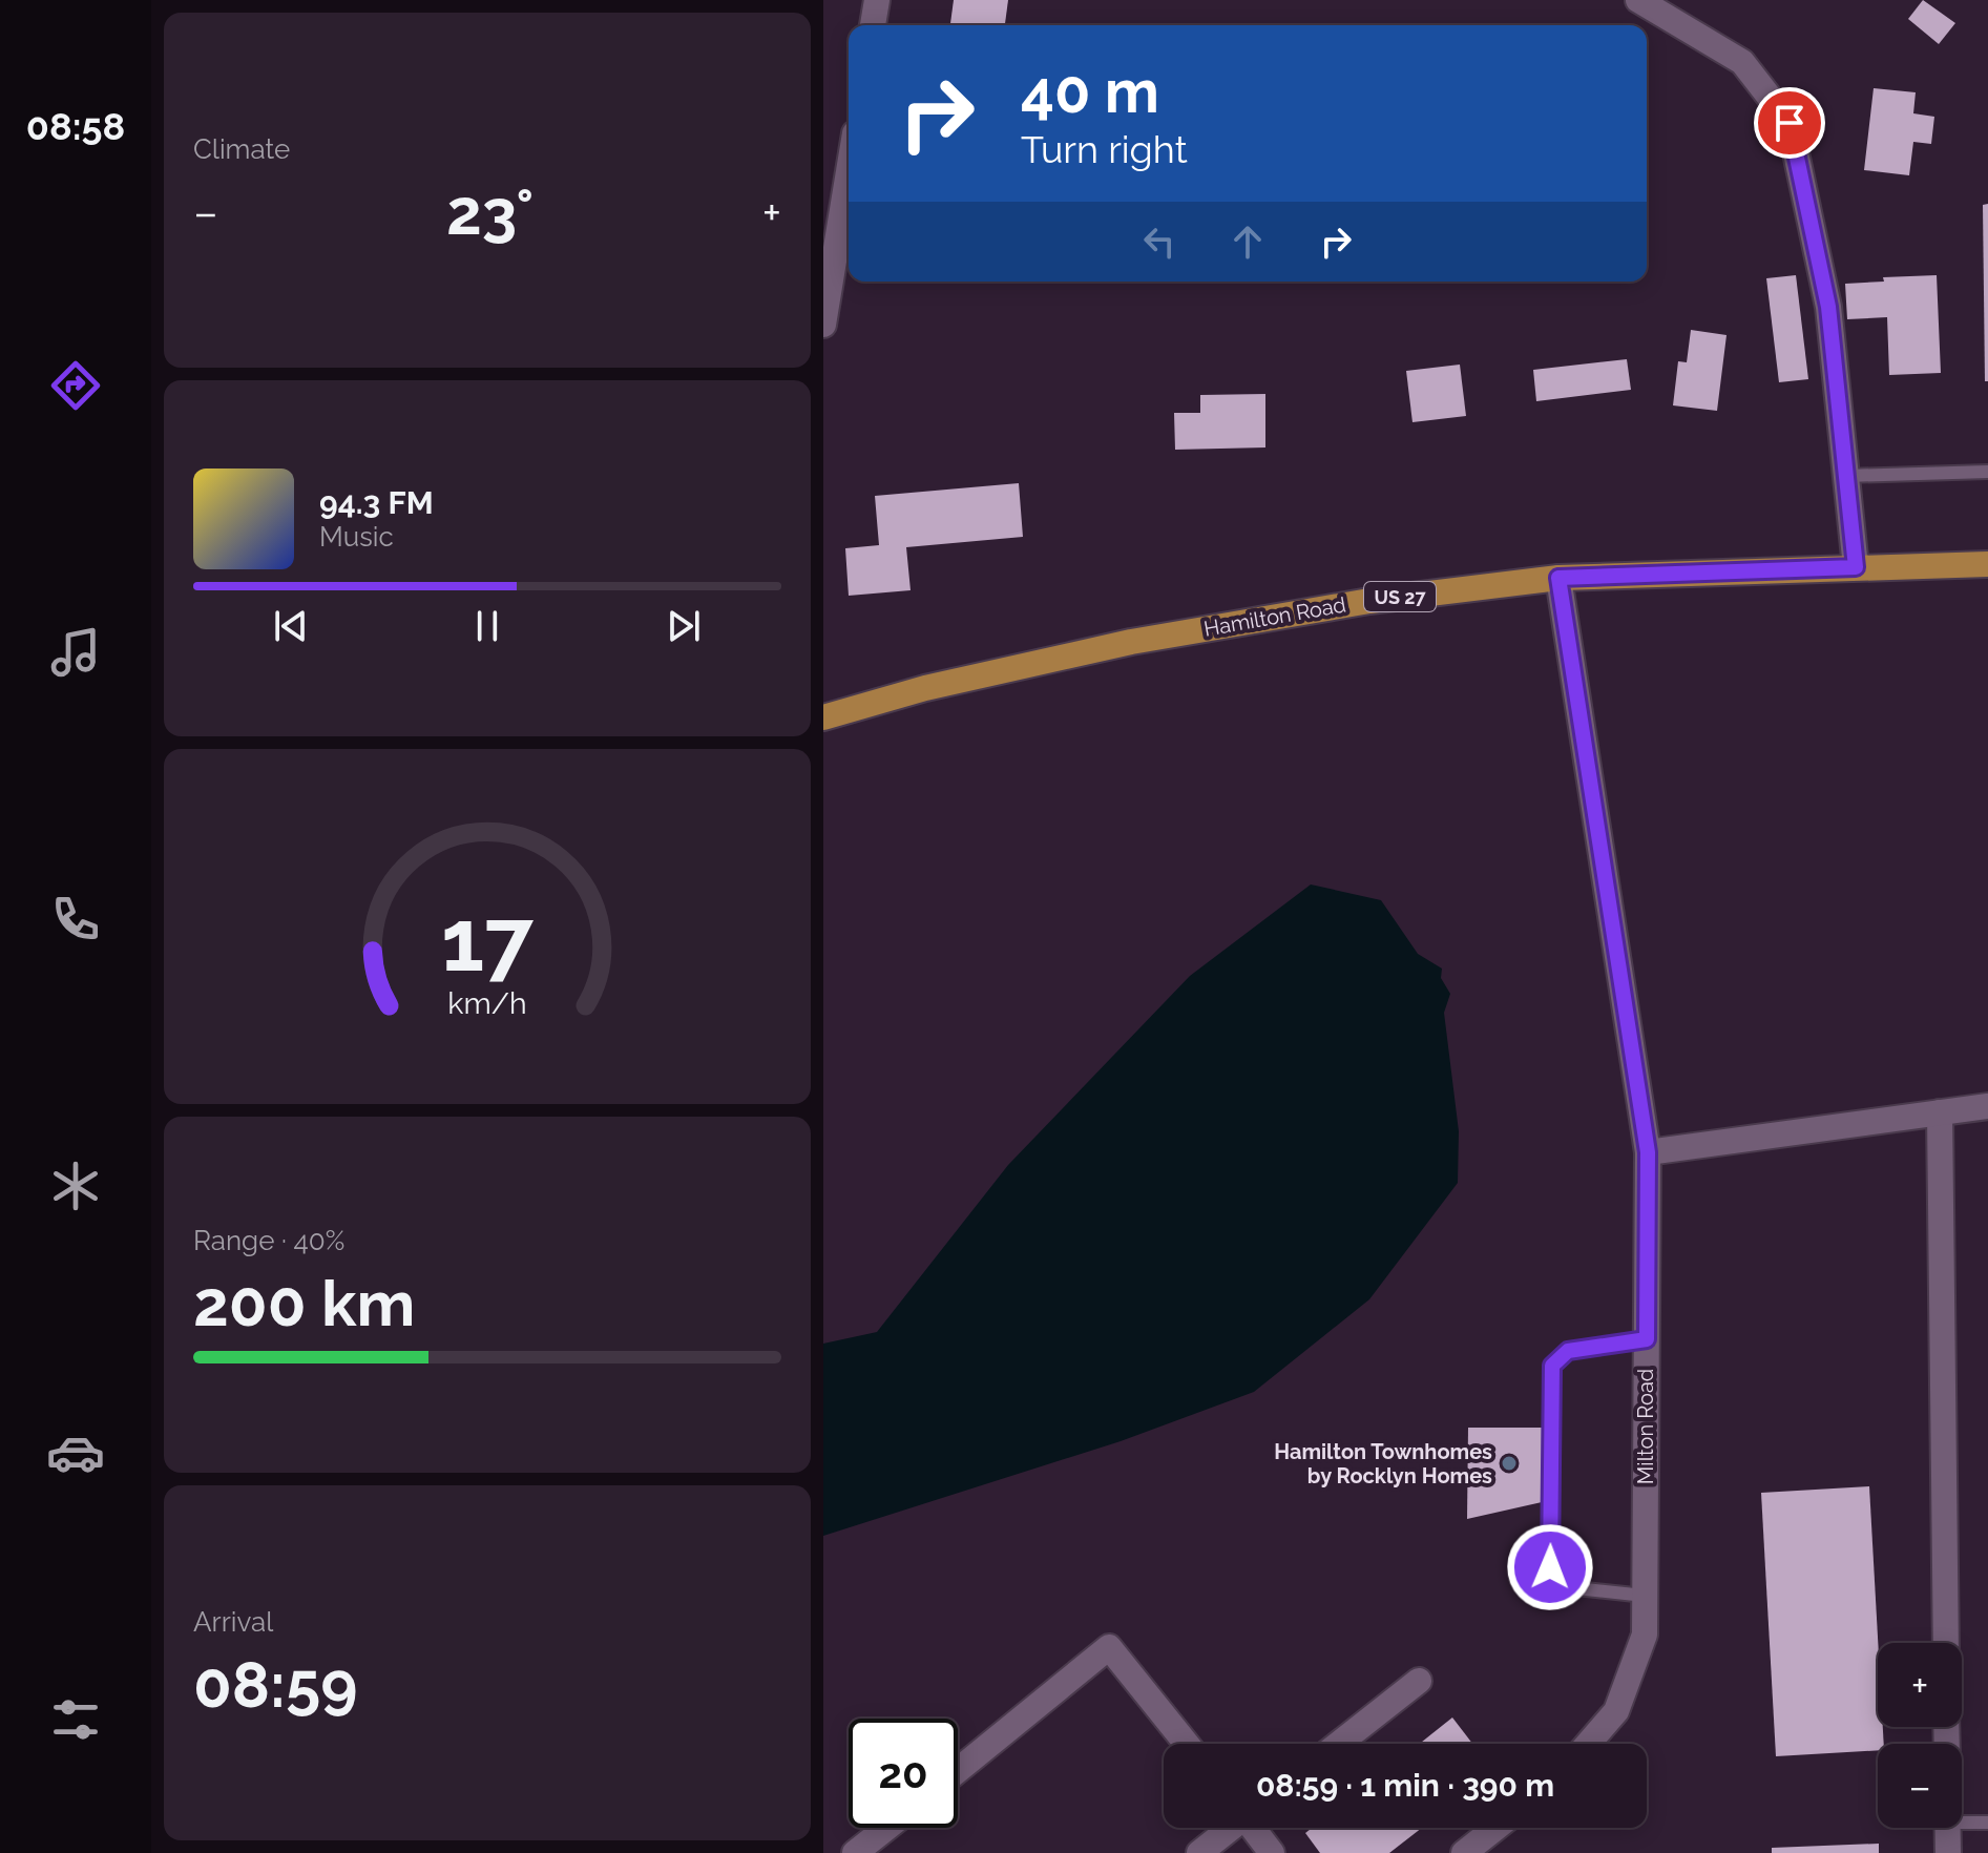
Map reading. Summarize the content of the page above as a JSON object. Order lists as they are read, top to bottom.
{
  "streets": {
    "highway": ["US 27", "Hamilton Road"],
    "street": ["Milton Road"]
  },
  "crossings": [
    ["Hamilton Road", "Milton Road"]
  ],
  "places": ["Hamilton Townhomes by Rocklyn Homes"],
  "page": {
    "tabs": "08:58",
    "tile": [
      "Climate",
      ["Range · 40%", "200 km"],
      ["Arrival", "08:59"]
    ],
    "turn": ["40 m", "Turn right"],
    "heat": ["−", "23°", "+"],
    "song": ["94.3 FM", "Music"],
    "map_buttons": ["+", "−"],
    "limit": "20",
    "trip": "08:59 · 1 min · 390 m",
    "gauge": ["17", "km/h"]
  }
}
